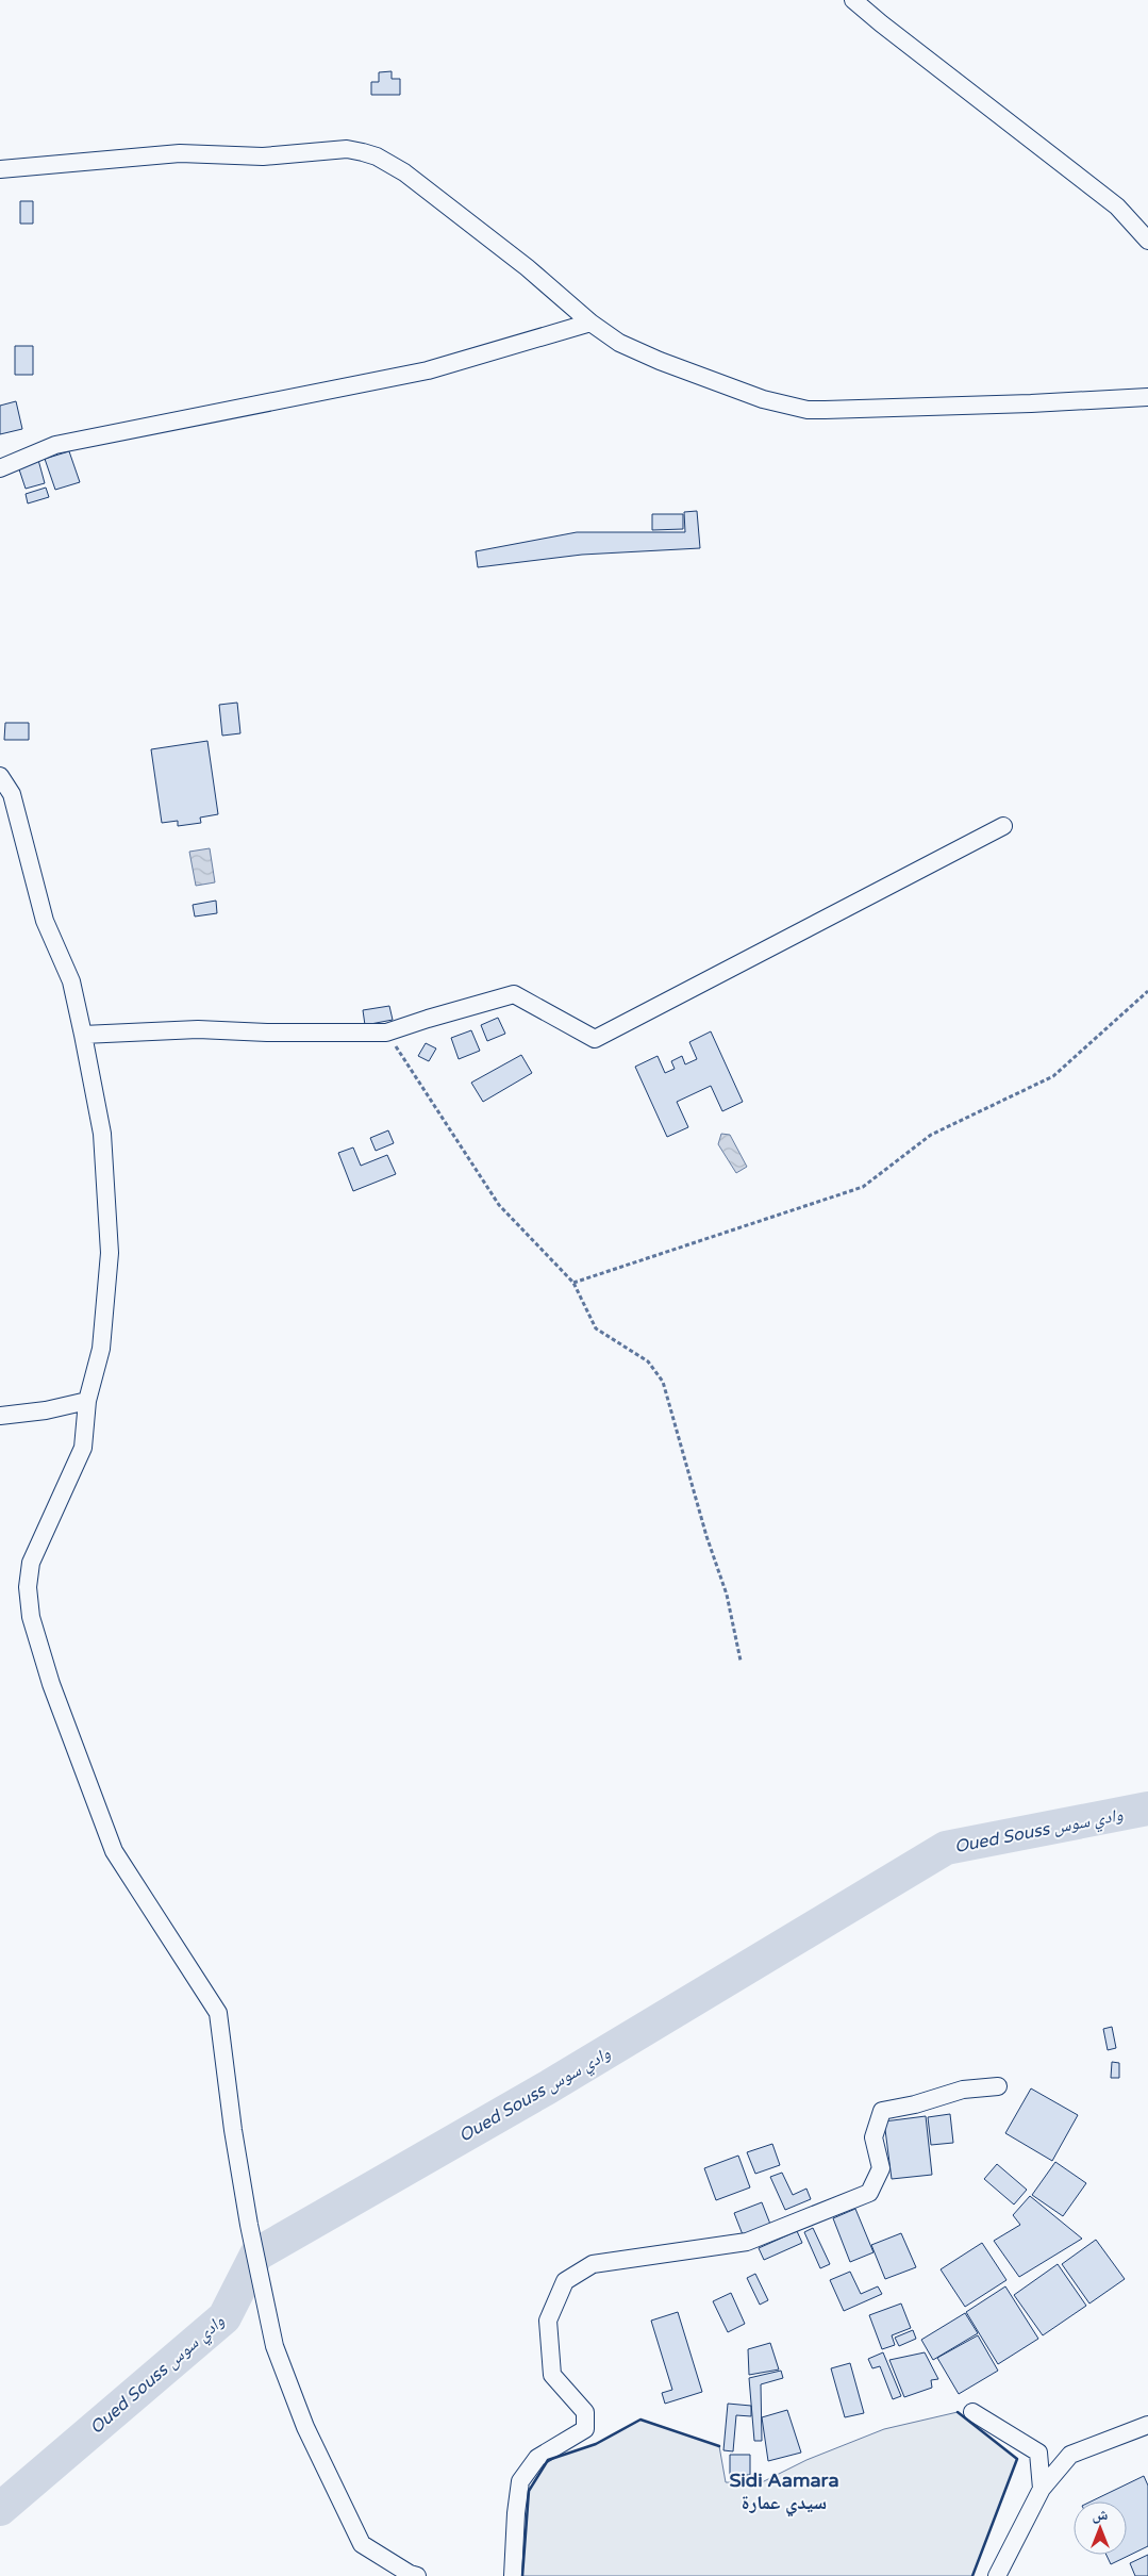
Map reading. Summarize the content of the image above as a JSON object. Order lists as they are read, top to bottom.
{
  "districts": ["Sidi Aamara سيدي عمارة"],
  "water": ["Oued Souss وادي سوس"],
  "north": "top"
}
